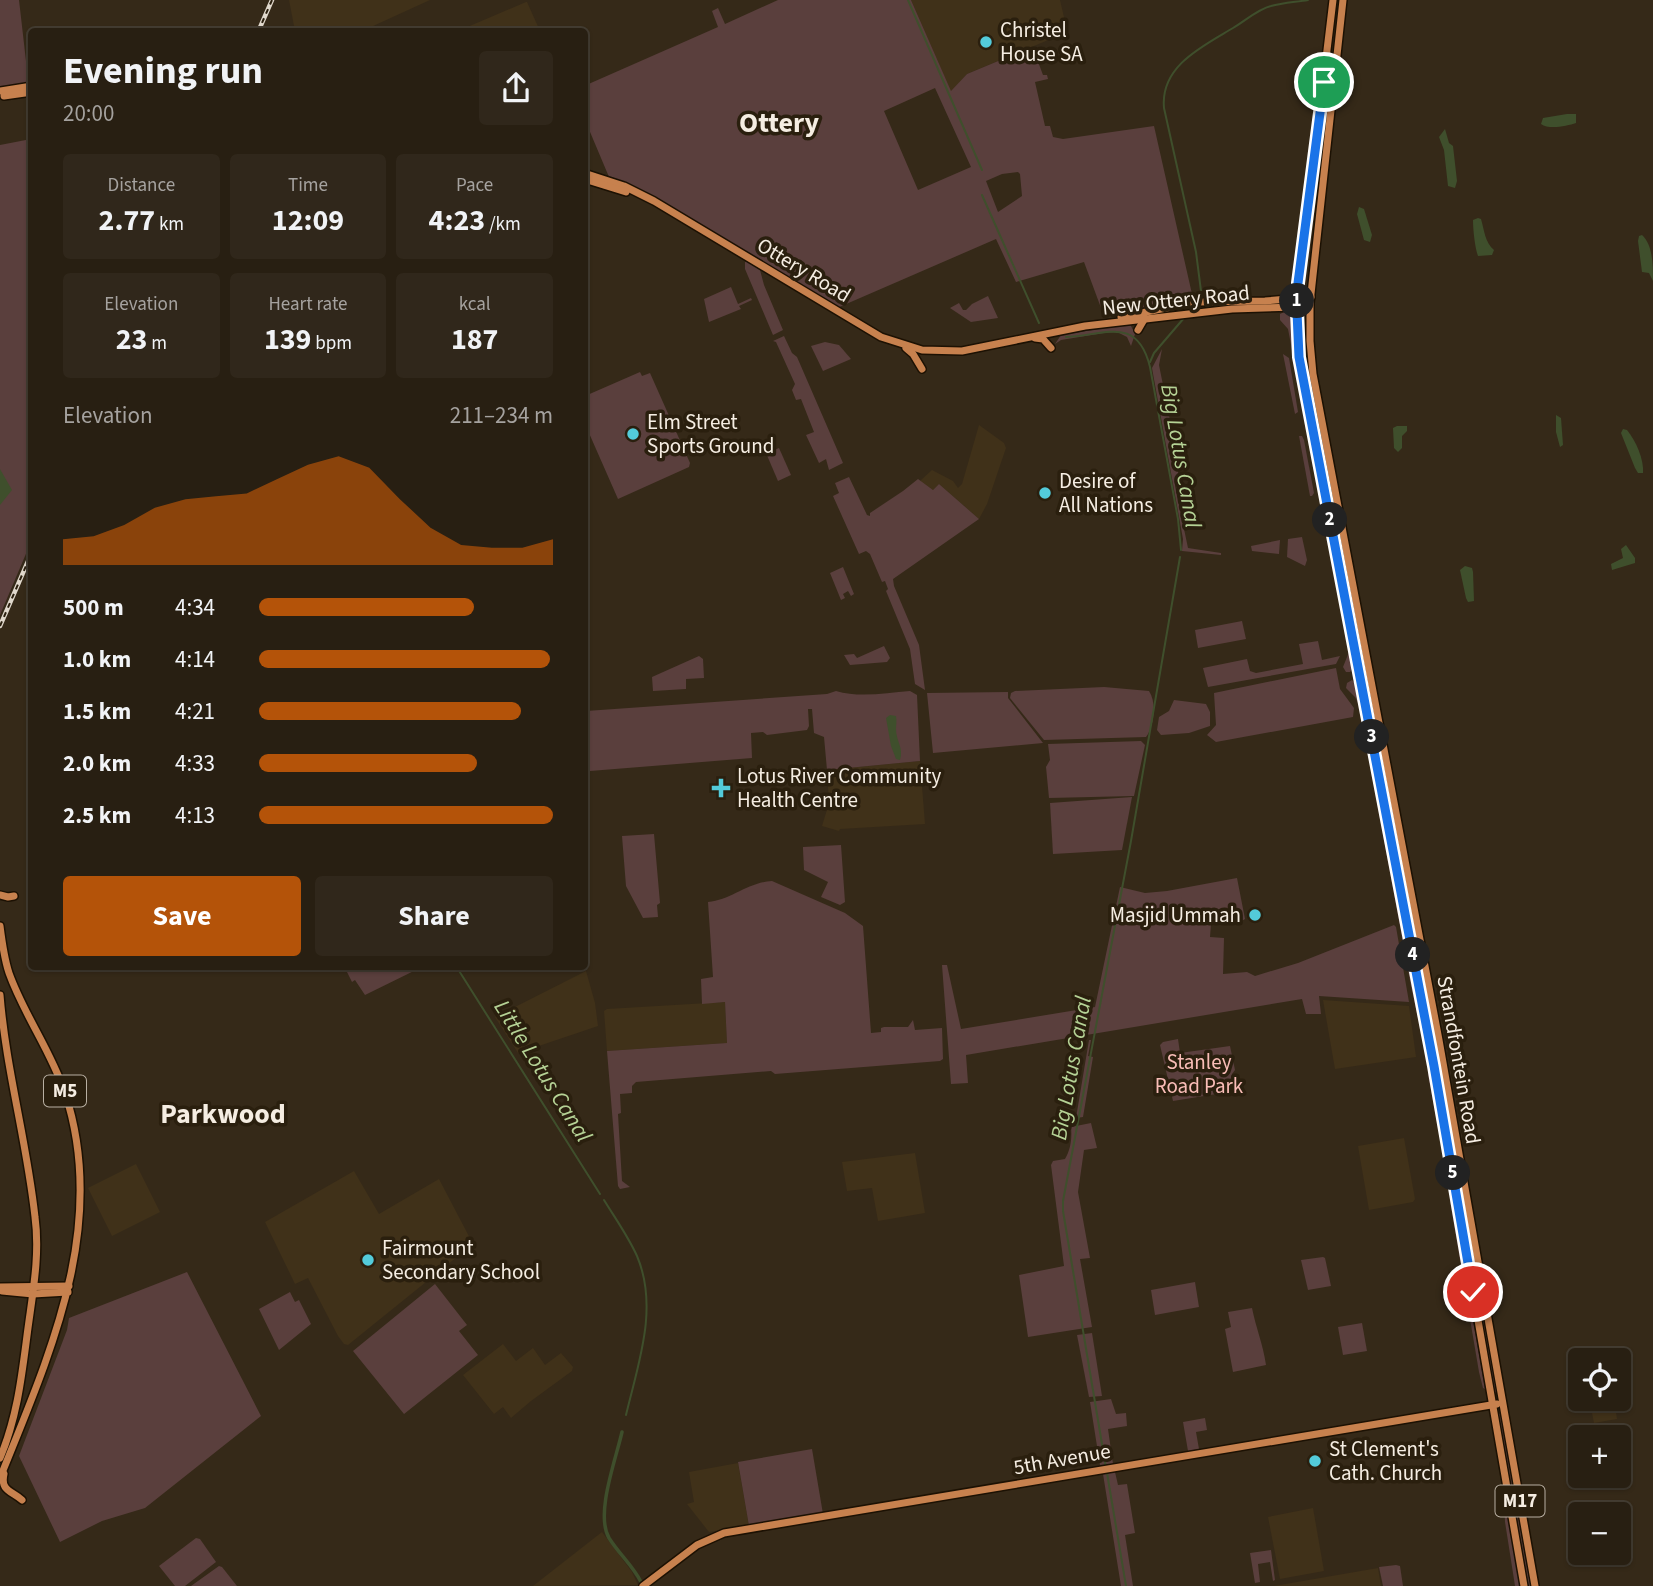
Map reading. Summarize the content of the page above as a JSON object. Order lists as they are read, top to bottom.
{
  "streets": {
    "main road": [
      "Ottery Road",
      "New Ottery Road",
      "Strandfontein Road",
      "M5",
      "5th Avenue",
      "M17"
    ]
  },
  "crossings": [
    ["Ottery Road", "New Ottery Road"],
    ["New Ottery Road", "Strandfontein Road"],
    ["Strandfontein Road", "5th Avenue"]
  ],
  "districts": ["Ottery", "Parkwood"],
  "water": ["Big Lotus Canal", "Little Lotus Canal"],
  "parks": ["Stanley Road Park"],
  "places": {
    "other": [
      "Christel House SA",
      "Elm Street Sports Ground",
      "Desire of All Nations",
      "Masjid Ummah",
      "Fairmount Secondary School",
      "St Clement's Cath. Church"
    ],
    "health": ["Lotus River Community Health Centre"]
  },
  "page": {
    "heading": ["Evening run", "20:00"],
    "stats": [
      ["Distance", "2.77 km"],
      ["Time", "12:09"],
      ["Pace", "4:23 /km"],
      ["Elevation", "23 m"],
      ["Heart rate", "139 bpm"],
      ["kcal", "187"]
    ],
    "pins": [
      "1",
      "2",
      "3",
      "4",
      "5"
    ],
    "chart": ["Elevation", "211–234 m"],
    "list": [
      {
        "name": "500 m",
        "note": "4:34"
      },
      {
        "name": "1.0 km",
        "note": "4:14"
      },
      {
        "name": "1.5 km",
        "note": "4:21"
      },
      {
        "name": "2.0 km",
        "note": "4:33"
      },
      {
        "name": "2.5 km",
        "note": "4:13"
      }
    ],
    "buttons": ["Save", "Share"],
    "map_buttons": ["+", "−"]
  }
}
